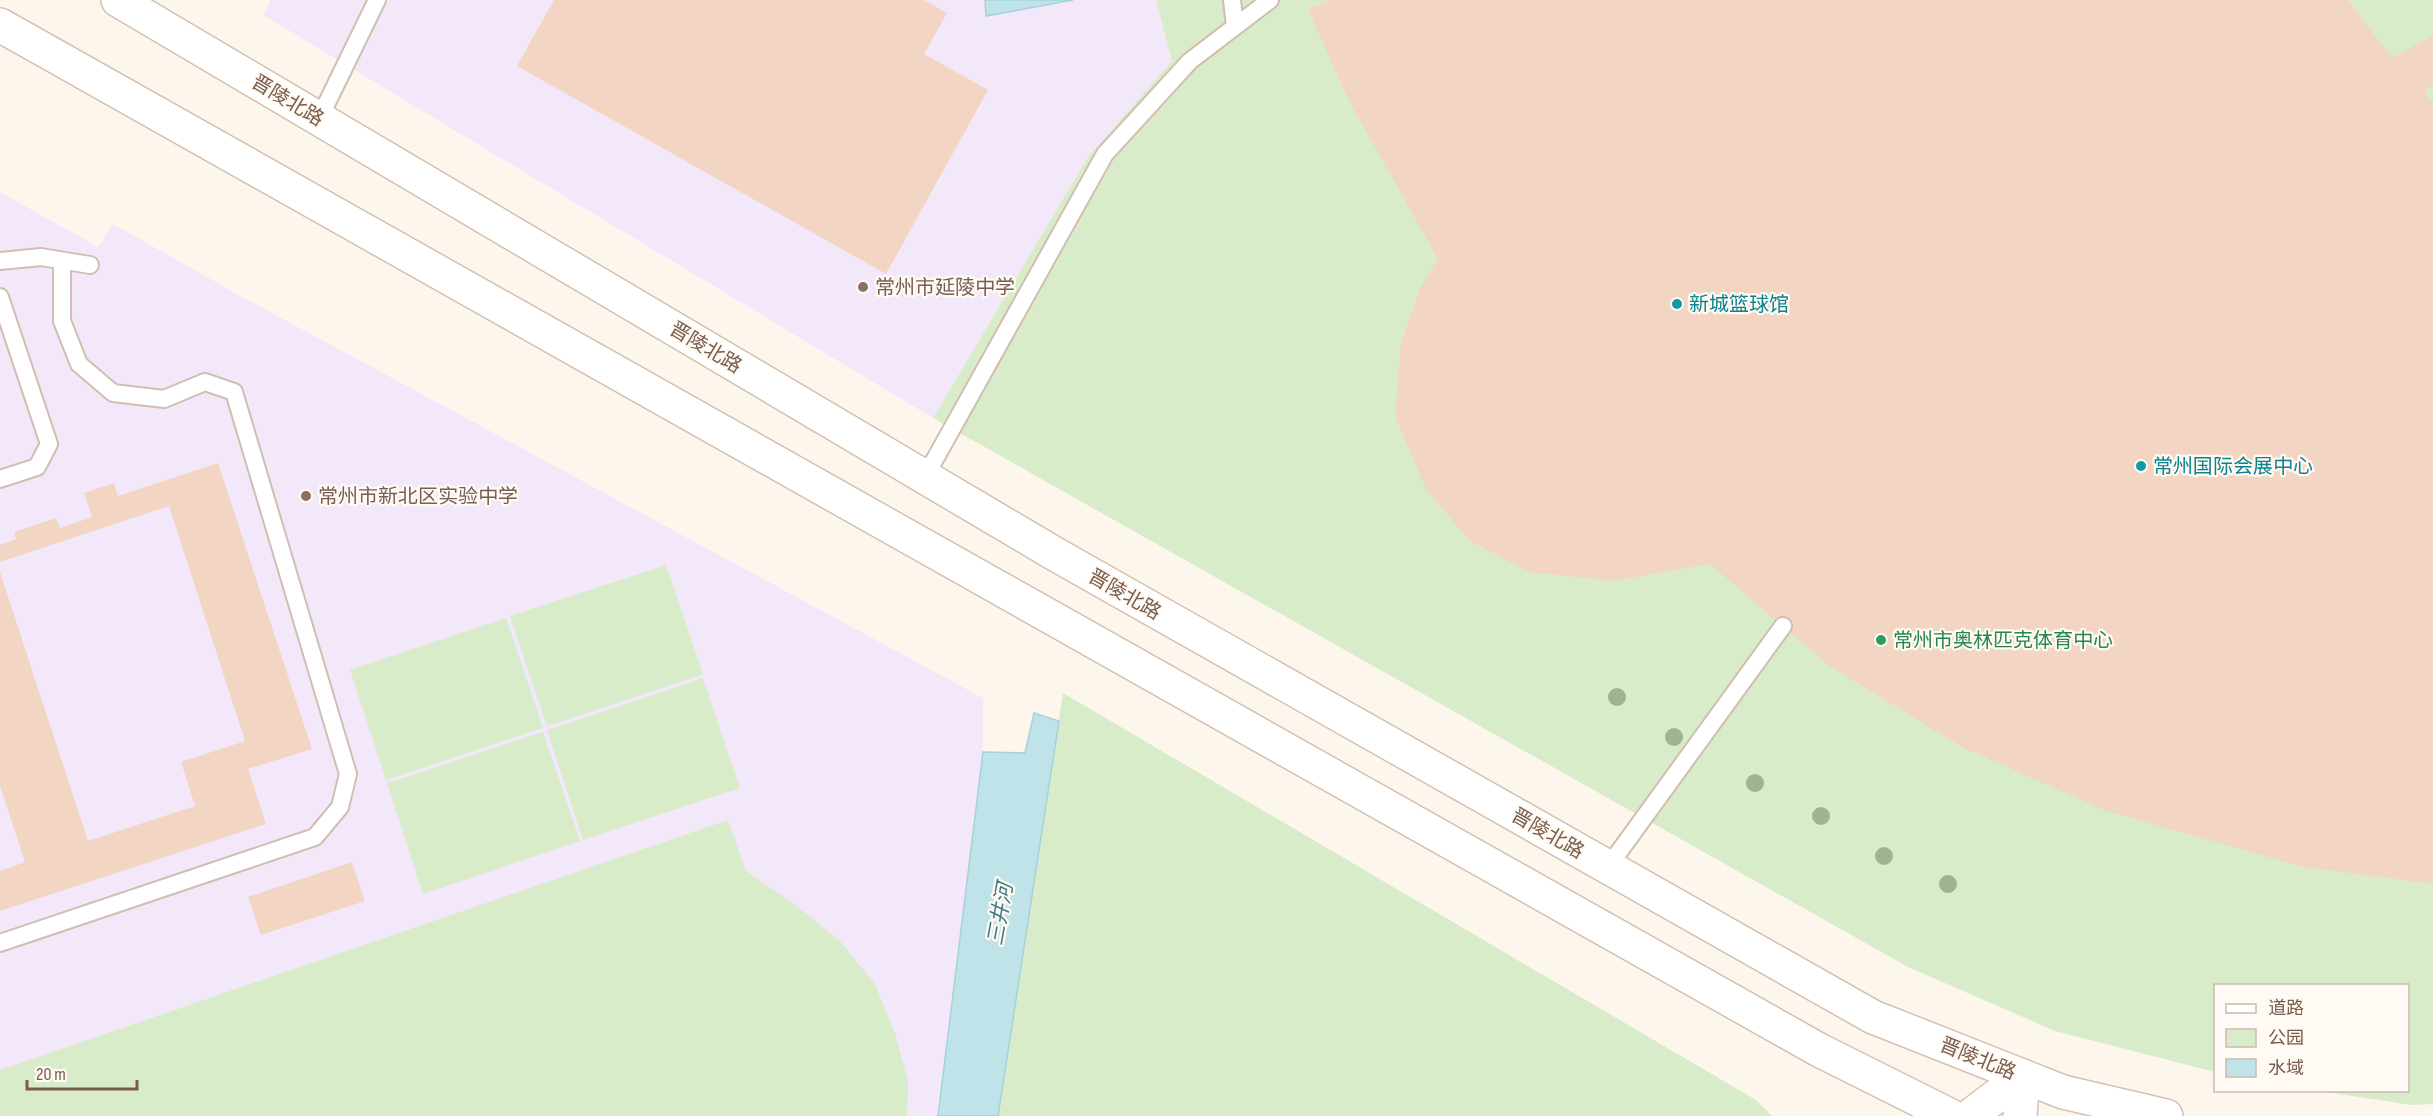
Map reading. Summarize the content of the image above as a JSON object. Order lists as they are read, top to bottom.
{
  "streets": {
    "main road": ["晋陵北路"]
  },
  "water": ["三井河"],
  "places": [
    "常州市延陵中学",
    "新城篮球馆",
    "常州国际会展中心",
    "常州市新北区实验中学",
    "常州市奥林匹克体育中心"
  ],
  "legend": ["道路", "公园", "水域"],
  "scale_bar": "20 m"
}
